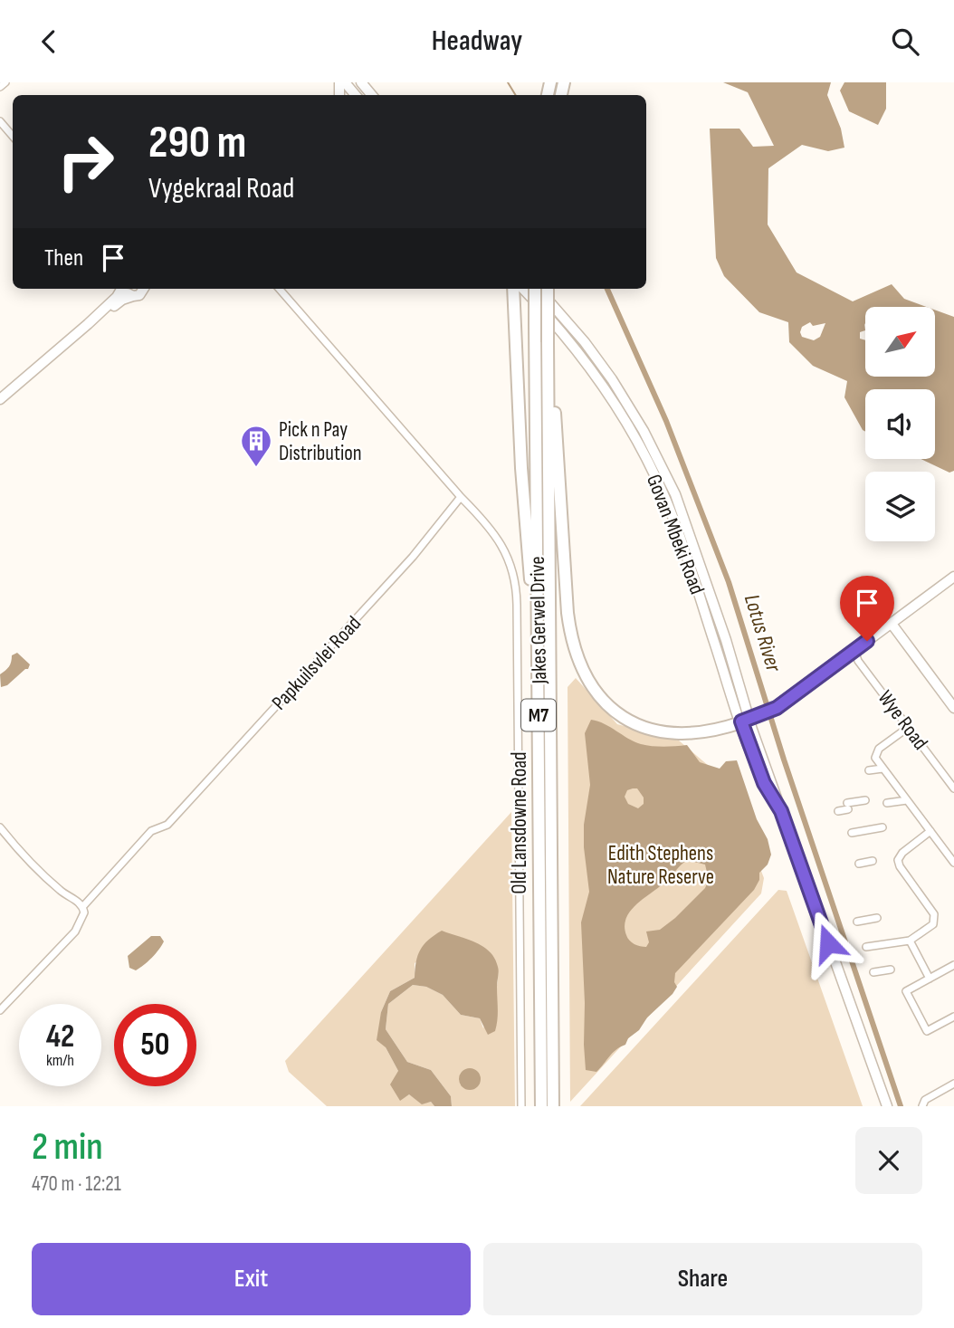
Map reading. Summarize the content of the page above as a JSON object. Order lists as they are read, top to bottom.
{
  "streets": {
    "highway": ["Jakes Gerwel Drive", "M7"],
    "main road": ["Govan Mbeki Road"],
    "street": ["Papkuilsvlei Road", "Wye Road", "Old Lansdowne Road"]
  },
  "crossings": [
    ["Papkuilsvlei Road", "Old Lansdowne Road"]
  ],
  "water": ["Lotus River"],
  "parks": ["Edith Stephens Nature Reserve"],
  "places": {
    "building": ["Pick n Pay Distribution"]
  },
  "north": "top right",
  "page": {
    "header": "Headway",
    "turn": ["290 m", "Vygekraal Road"],
    "then": "Then",
    "speed": "42 km/h",
    "limit": "50",
    "heading": ["2 min", "470 m · 12:21"],
    "buttons": ["Exit", "Share"]
  }
}
